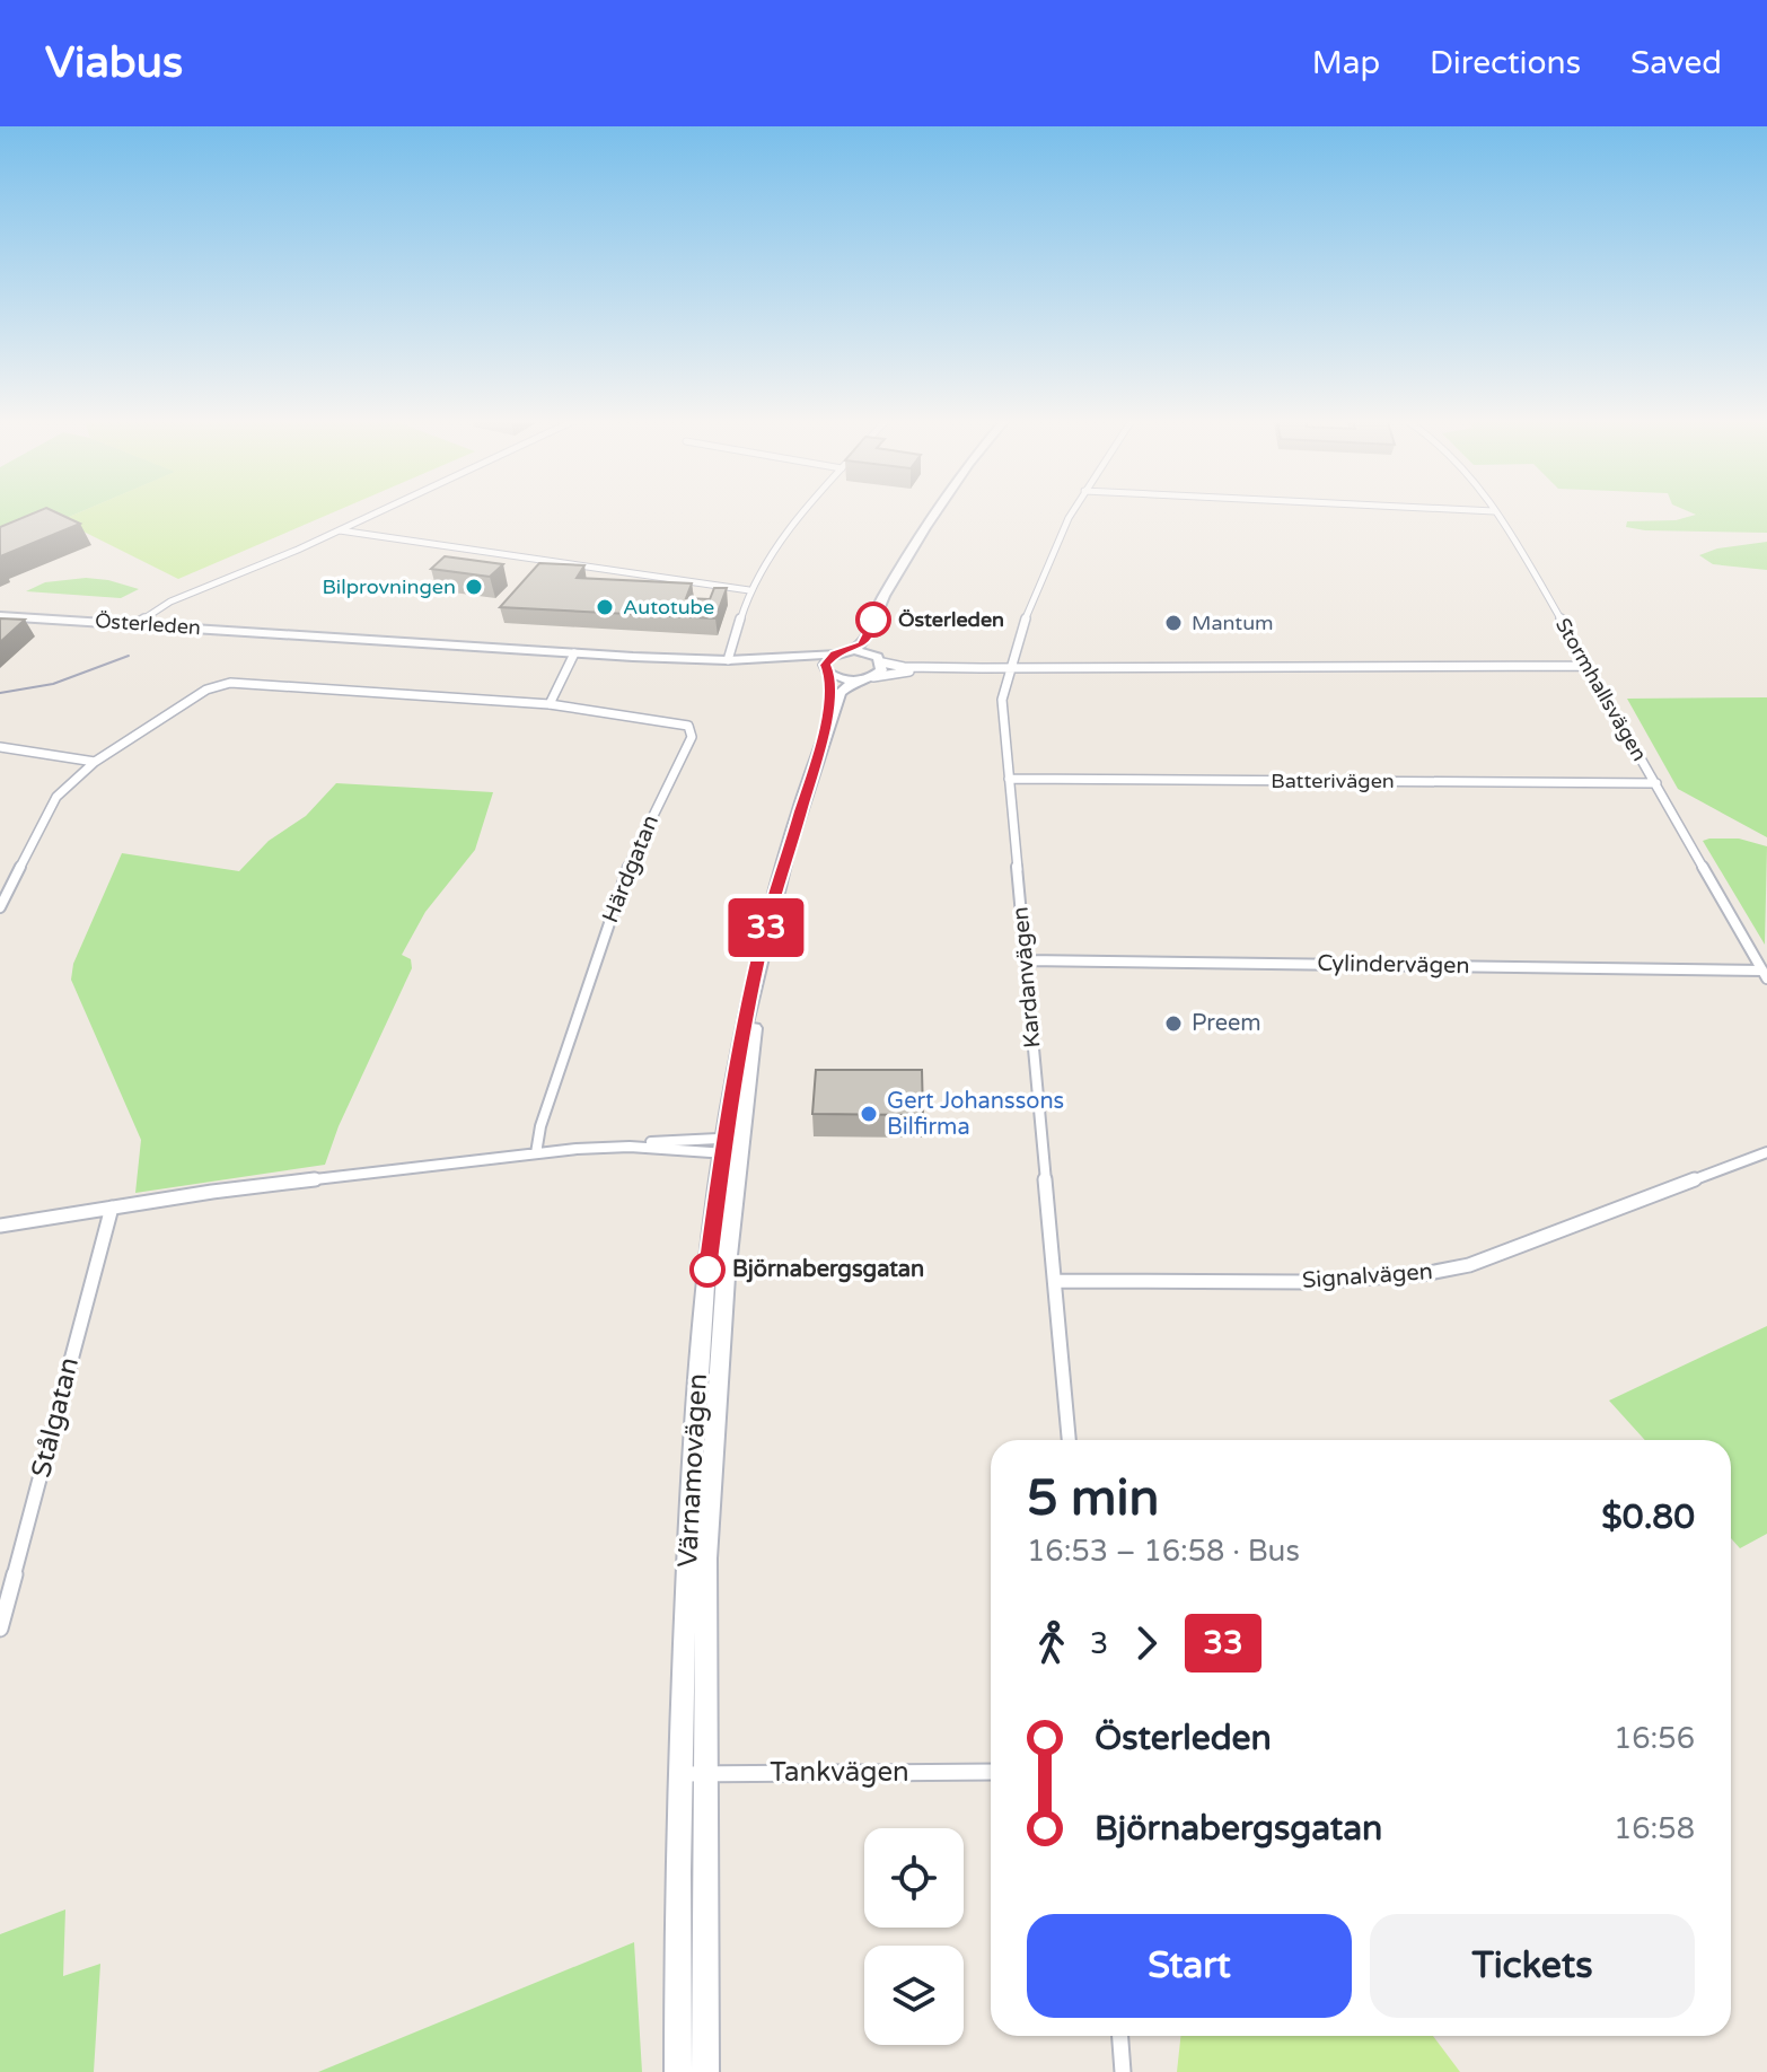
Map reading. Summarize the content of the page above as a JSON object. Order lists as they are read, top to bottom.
{
  "streets": {
    "main road": ["Österleden", "Värnamovägen"],
    "street": [
      "Stormhallsvägen",
      "Batterivägen",
      "Härdgatan",
      "Cylindervägen",
      "Kardanvägen",
      "Signalvägen",
      "Stålgatan",
      "Tankvägen"
    ]
  },
  "crossings": [
    ["Österleden", "Värnamovägen"],
    ["Stormhallsvägen", "Batterivägen"],
    ["Stormhallsvägen", "Cylindervägen"],
    ["Batterivägen", "Kardanvägen"],
    ["Cylindervägen", "Kardanvägen"],
    ["Kardanvägen", "Signalvägen"],
    ["Värnamovägen", "Tankvägen"]
  ],
  "places": [
    "Bilprovningen",
    "Autotube",
    "Österleden",
    "Mantum",
    "Preem",
    "Gert Johanssons Bilfirma",
    "Björnabergsgatan"
  ],
  "lines": ["bus line 33"],
  "page": {
    "header": "Viabus",
    "nav": ["Map", "Directions", "Saved"],
    "on_map": "33",
    "heading": ["5 min", "16:53 – 16:58 · Bus", "$0.80"],
    "legs": ["3", "33"],
    "list": [
      {
        "name": "Österleden",
        "value": "16:56"
      },
      {
        "name": "Björnabergsgatan",
        "value": "16:58"
      }
    ],
    "buttons": ["Start", "Tickets"]
  }
}
